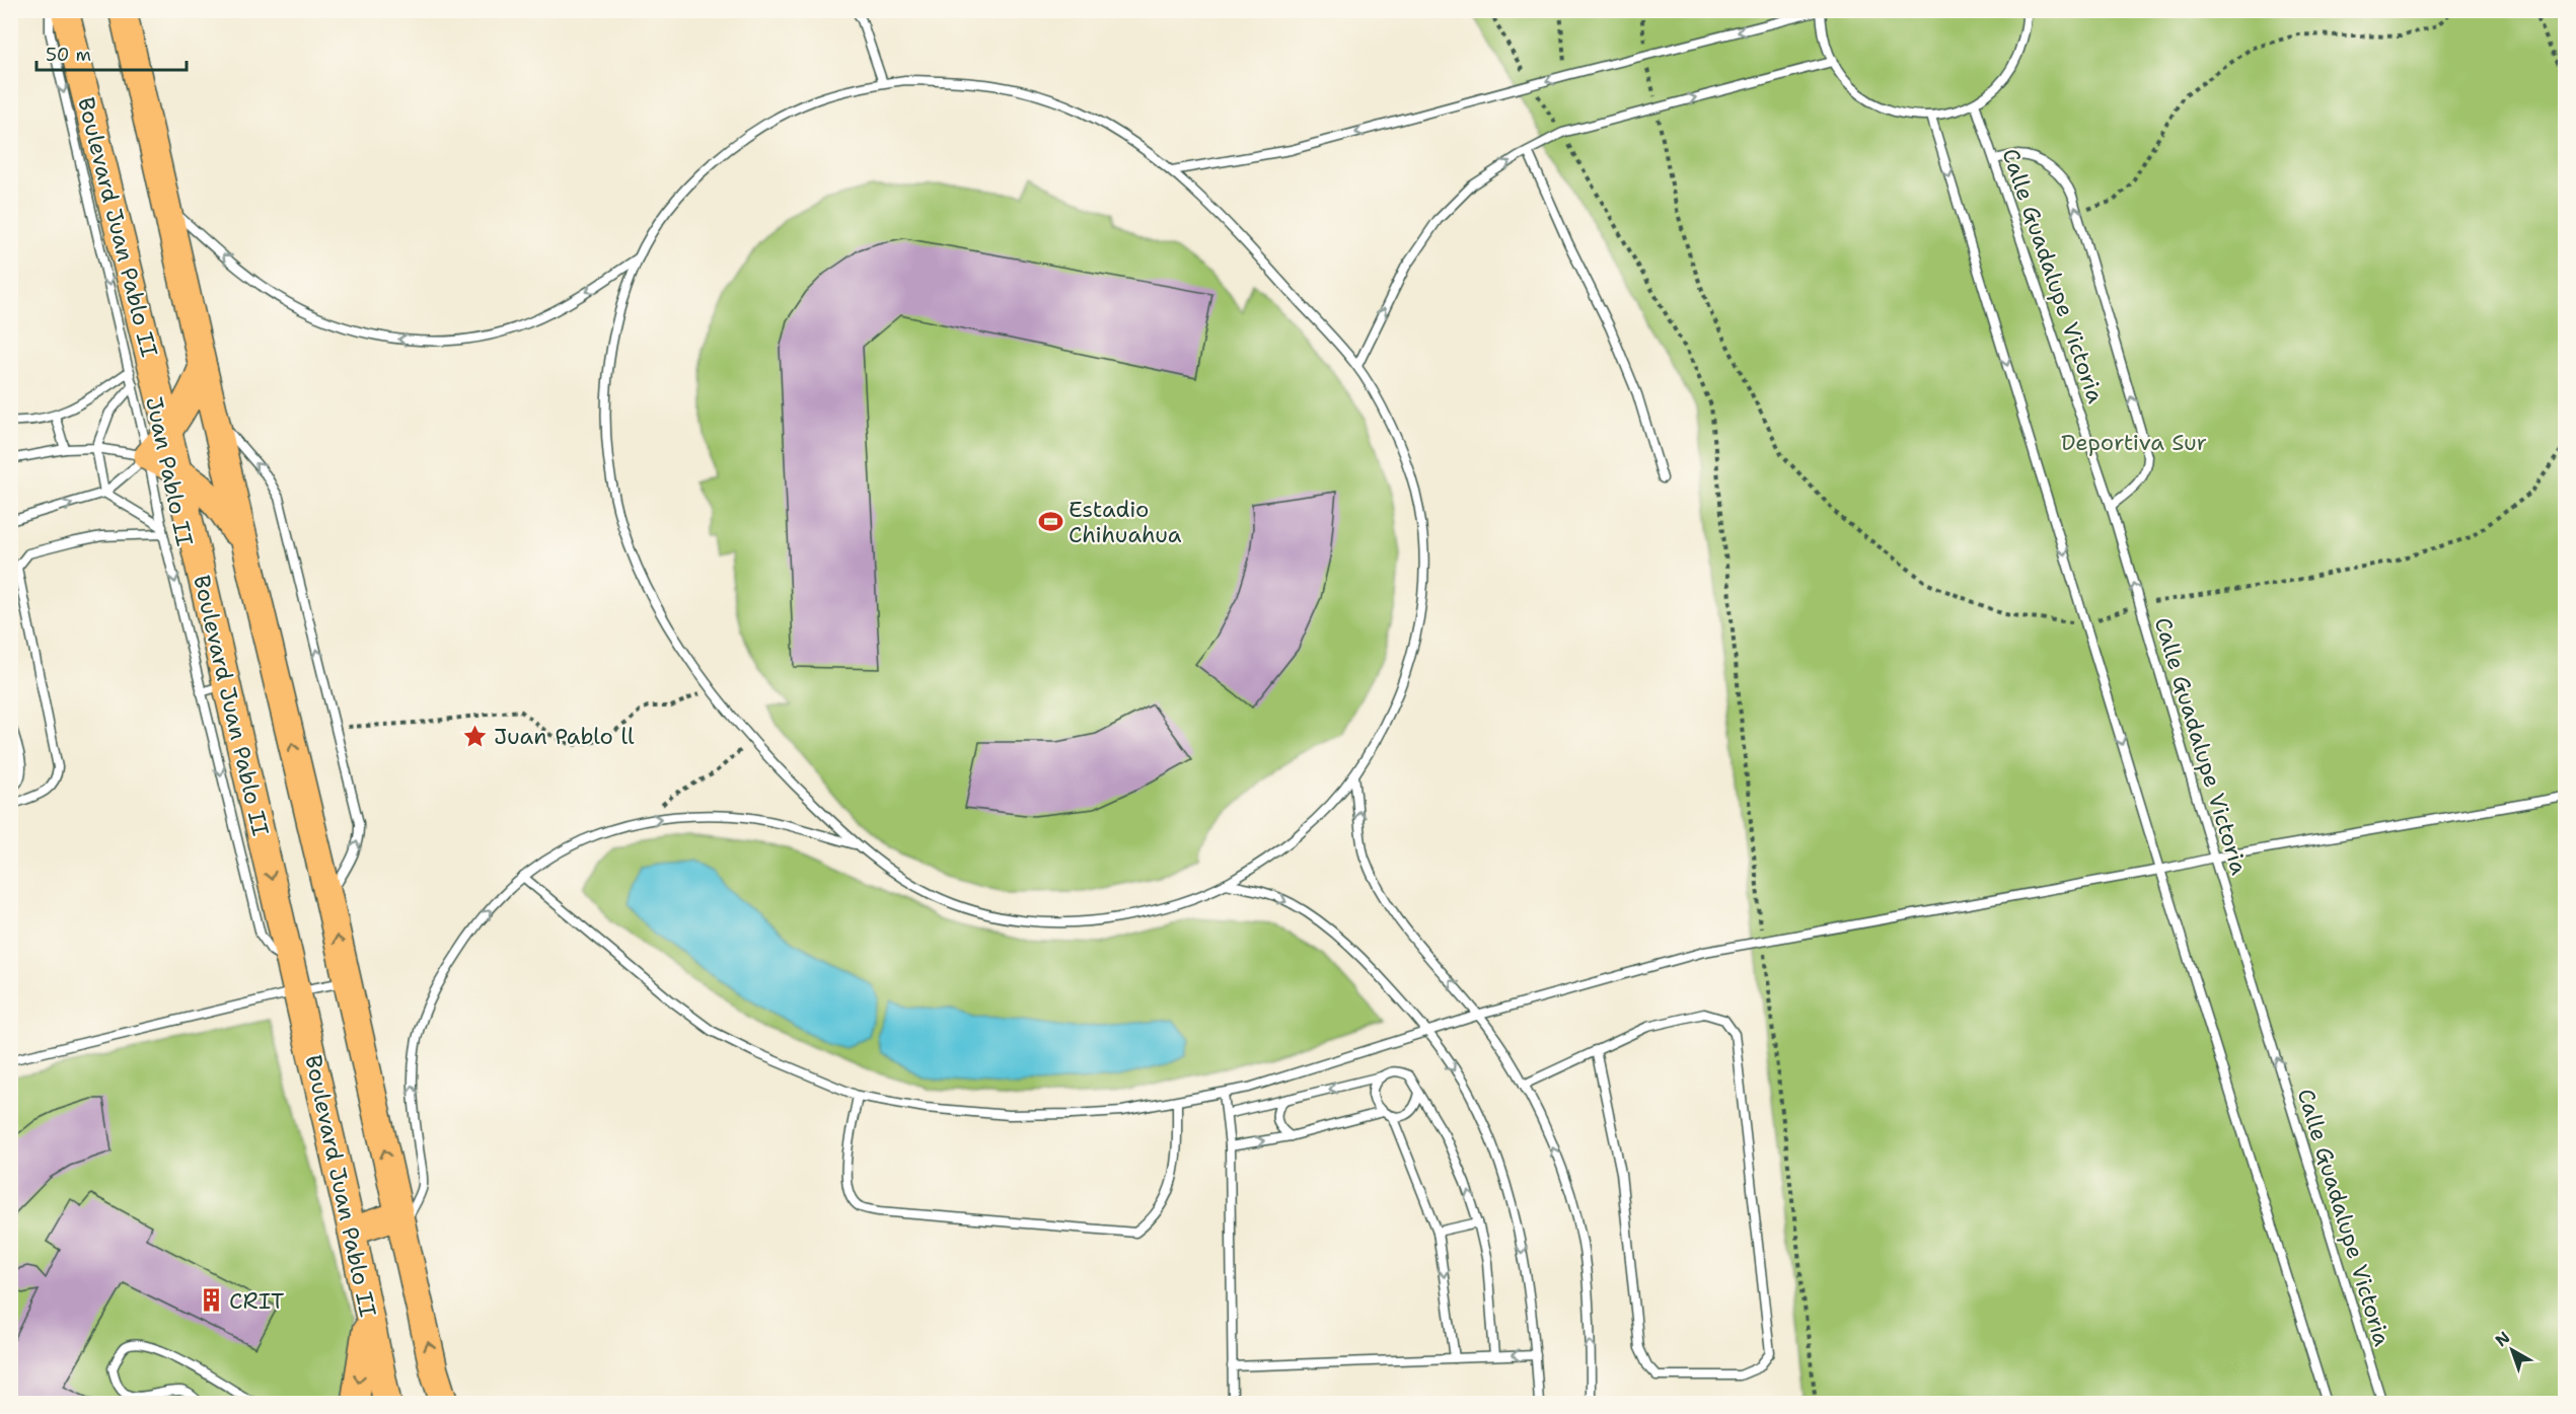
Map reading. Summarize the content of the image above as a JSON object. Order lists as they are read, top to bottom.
{
  "streets": {
    "main road": ["Boulevard Juan Pablo II"],
    "lane": ["Calle Guadalupe Victoria", "Juan Pablo II"]
  },
  "crossings": [
    ["Boulevard Juan Pablo II", "Juan Pablo II"]
  ],
  "one_way": ["Juan Pablo II"],
  "parks": ["Deportiva Sur"],
  "places": {
    "sports": ["Estadio Chihuahua"],
    "place": ["Juan Pablo ll"],
    "building": ["CRIT"]
  },
  "scale_bar": "50 m",
  "north": "top left"
}
